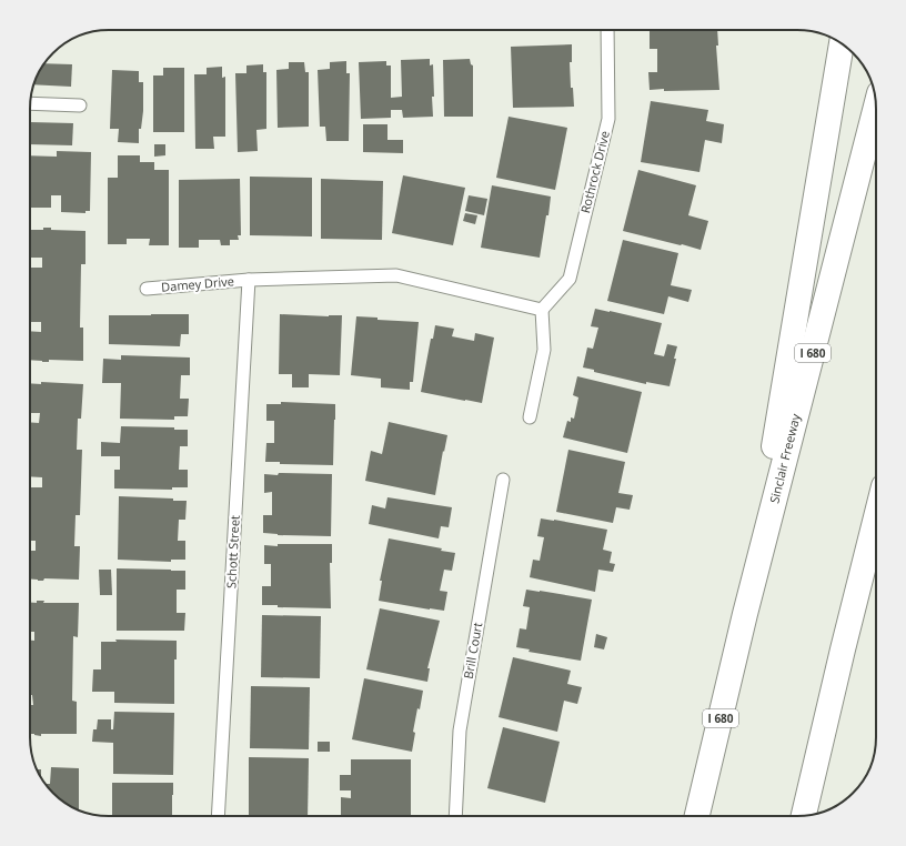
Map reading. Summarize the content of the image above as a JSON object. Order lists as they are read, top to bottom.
{
  "streets": {
    "highway": ["I 680", "Sinclair Freeway"],
    "lane": [
      "Rothrock Drive",
      "Damey Drive",
      "Schott Street",
      "Brill Court"
    ]
  },
  "crossings": [
    ["Damey Drive", "Schott Street"]
  ]
}
